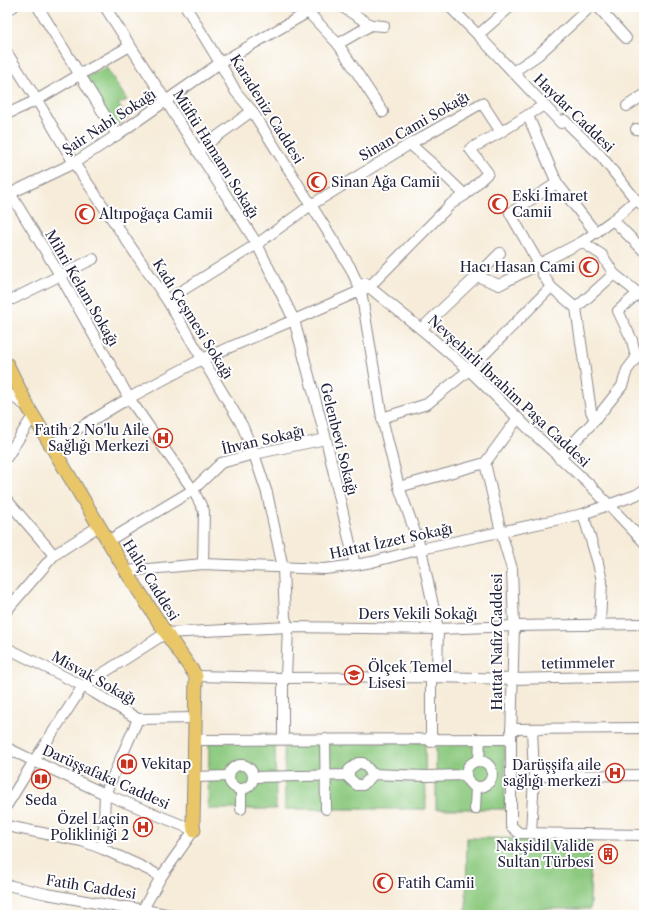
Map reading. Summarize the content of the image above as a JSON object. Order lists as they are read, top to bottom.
{
  "streets": {
    "main road": ["Haliç Caddesi"],
    "street": [
      "Karadeniz Caddesi",
      "Haydar Caddesi",
      "Şair Nabi Sokağı",
      "Sinan Cami Sokağı",
      "Müftü Hamamı Sokağı",
      "Mihri Kelam Sokağı",
      "Kadı Çeşmesi Sokağı",
      "Nevşehirli İbrahim Paşa Caddesi",
      "Gelenbevi Sokağı",
      "İhvan Sokağı",
      "Hattat İzzet Sokağı",
      "Ders Vekili Sokağı",
      "Hattat Nafiz Caddesi",
      "tetimmeler",
      "Misvak Sokağı",
      "Darüşşafaka Caddesi",
      "Fatih Caddesi"
    ]
  },
  "crossings": [
    ["Karadeniz Caddesi", "Şair Nabi Sokağı"],
    ["Karadeniz Caddesi", "Sinan Cami Sokağı"],
    ["Karadeniz Caddesi", "Nevşehirli İbrahim Paşa Caddesi"],
    ["Şair Nabi Sokağı", "Müftü Hamamı Sokağı"],
    ["Şair Nabi Sokağı", "Mihri Kelam Sokağı"],
    ["Şair Nabi Sokağı", "Kadı Çeşmesi Sokağı"],
    ["Sinan Cami Sokağı", "Müftü Hamamı Sokağı"],
    ["Sinan Cami Sokağı", "Kadı Çeşmesi Sokağı"],
    ["Müftü Hamamı Sokağı", "Gelenbevi Sokağı"],
    ["Mihri Kelam Sokağı", "İhvan Sokağı"],
    ["Mihri Kelam Sokağı", "Hattat İzzet Sokağı"],
    ["Kadı Çeşmesi Sokağı", "İhvan Sokağı"],
    ["Kadı Çeşmesi Sokağı", "Hattat İzzet Sokağı"],
    ["Kadı Çeşmesi Sokağı", "Ders Vekili Sokağı"],
    ["Kadı Çeşmesi Sokağı", "tetimmeler"],
    ["Nevşehirli İbrahim Paşa Caddesi", "Hattat İzzet Sokağı"],
    ["Gelenbevi Sokağı", "İhvan Sokağı"],
    ["Gelenbevi Sokağı", "Hattat İzzet Sokağı"],
    ["İhvan Sokağı", "Haliç Caddesi"],
    ["Hattat İzzet Sokağı", "Haliç Caddesi"],
    ["Hattat İzzet Sokağı", "Hattat Nafiz Caddesi"],
    ["Haliç Caddesi", "Ders Vekili Sokağı"],
    ["Haliç Caddesi", "tetimmeler"],
    ["Ders Vekili Sokağı", "Hattat Nafiz Caddesi"],
    ["Hattat Nafiz Caddesi", "tetimmeler"]
  ],
  "places": {
    "mosque": [
      "Sinan Ağa Camii",
      "Eski İmaret Camii",
      "Altıpoğaça Camii",
      "Hacı Hasan Cami",
      "Fatih Camii"
    ],
    "hospital": ["Fatih 2 No'lu Aile Sağlığı Merkezi", "Darüşşifa aile sağlığı merkezi", "Özel Laçin Polikliniği 2"],
    "school or university": ["Ölçek Temel Lisesi"],
    "library": ["Vekitap", "Seda"],
    "building": ["Nakşidil Valide Sultan Türbesi"]
  }
}
